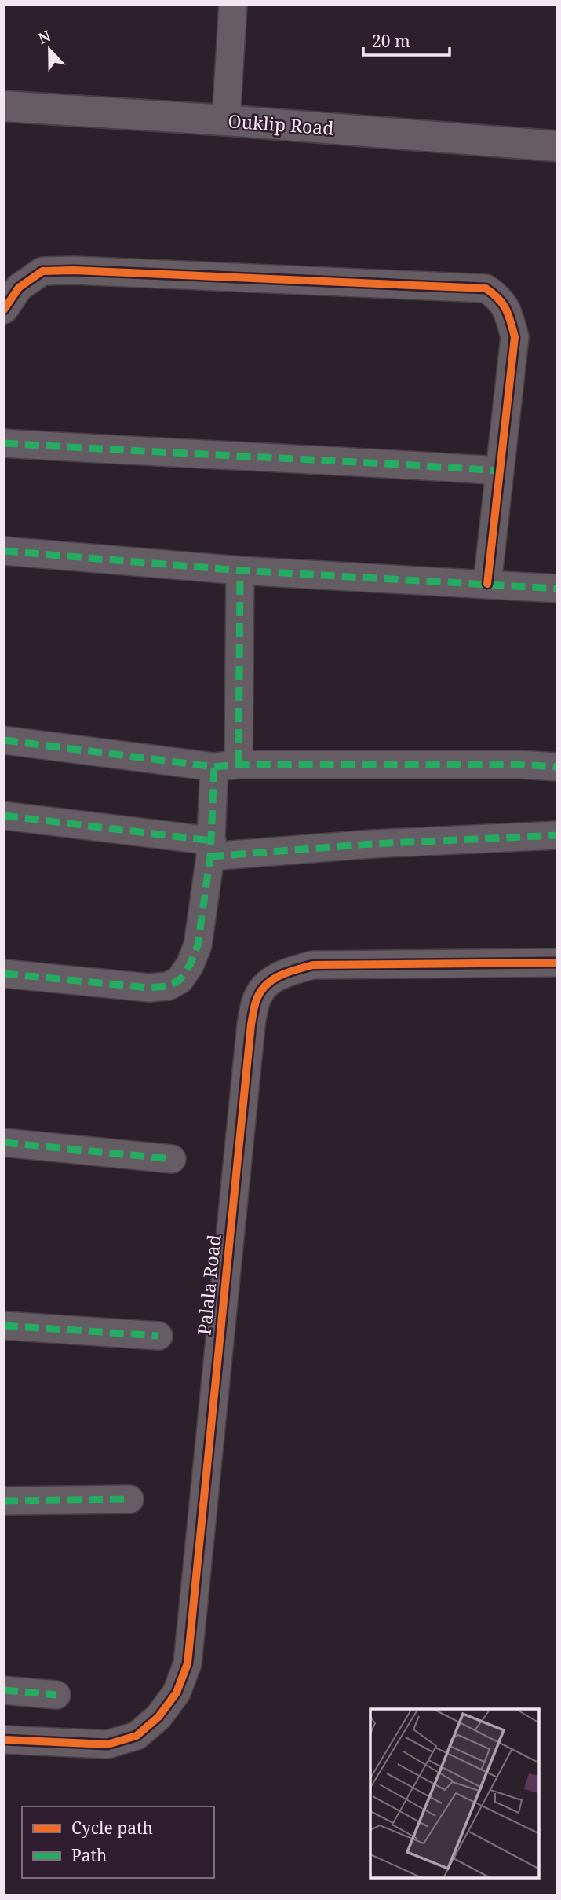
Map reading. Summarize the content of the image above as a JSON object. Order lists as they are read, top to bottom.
{
  "streets": {
    "street": ["Ouklip Road", "Palala Road"]
  },
  "legend": ["Cycle path", "Path"],
  "scale_bar": "20 m",
  "north": "top"
}
